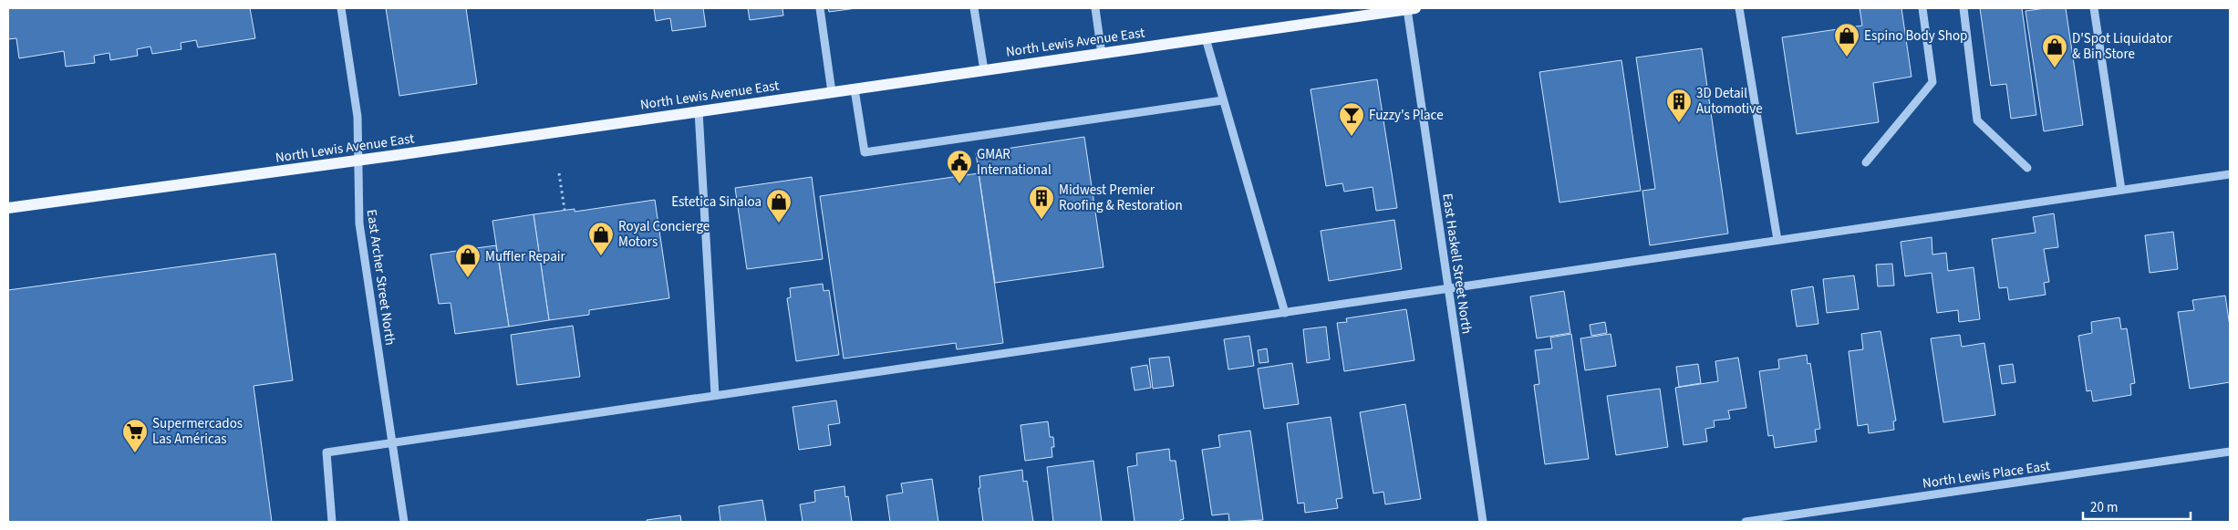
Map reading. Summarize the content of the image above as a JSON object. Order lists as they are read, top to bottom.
{
  "streets": {
    "main road": ["North Lewis Avenue East"],
    "street": ["East Haskell Street North", "East Archer Street North", "North Lewis Place East"]
  },
  "crossings": [
    ["North Lewis Avenue East", "East Haskell Street North"],
    ["North Lewis Avenue East", "East Archer Street North"]
  ],
  "places": {
    "shop": [
      "Espino Body Shop",
      "D'Spot Liquidator & Bin Store",
      "Estetica Sinaloa",
      "Royal Concierge Motors",
      "Muffler Repair"
    ],
    "building": ["3D Detail Automotive", "Midwest Premier Roofing & Restoration"],
    "bar": ["Fuzzy's Place"],
    "public building": ["GMAR International"],
    "supermarket": ["Supermercados Las Américas"]
  },
  "scale_bar": "20 m"
}
